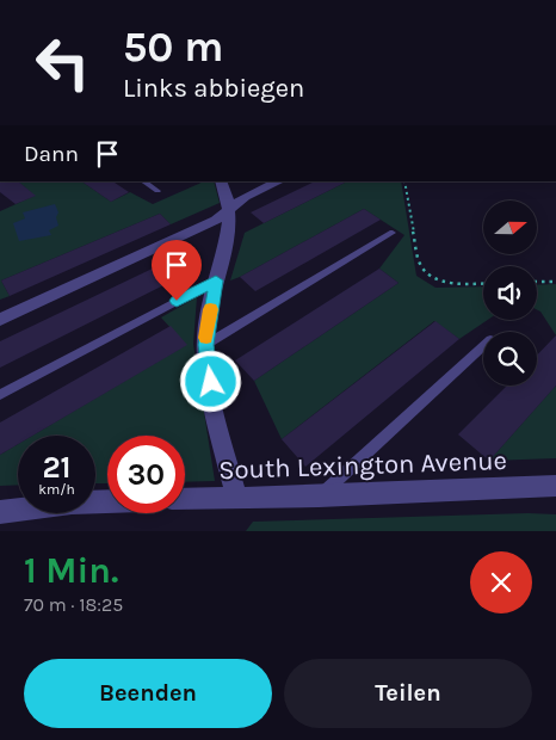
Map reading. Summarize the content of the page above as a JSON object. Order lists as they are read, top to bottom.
{
  "streets": {
    "street": ["South Lexington Avenue"]
  },
  "north": "right",
  "page": {
    "turn": ["50 m", "Links abbiegen"],
    "then": "Dann",
    "speed": "21 km/h",
    "limit": "30",
    "heading": ["1 Min.", "70 m · 18:25"],
    "buttons": ["Beenden", "Teilen"]
  }
}
